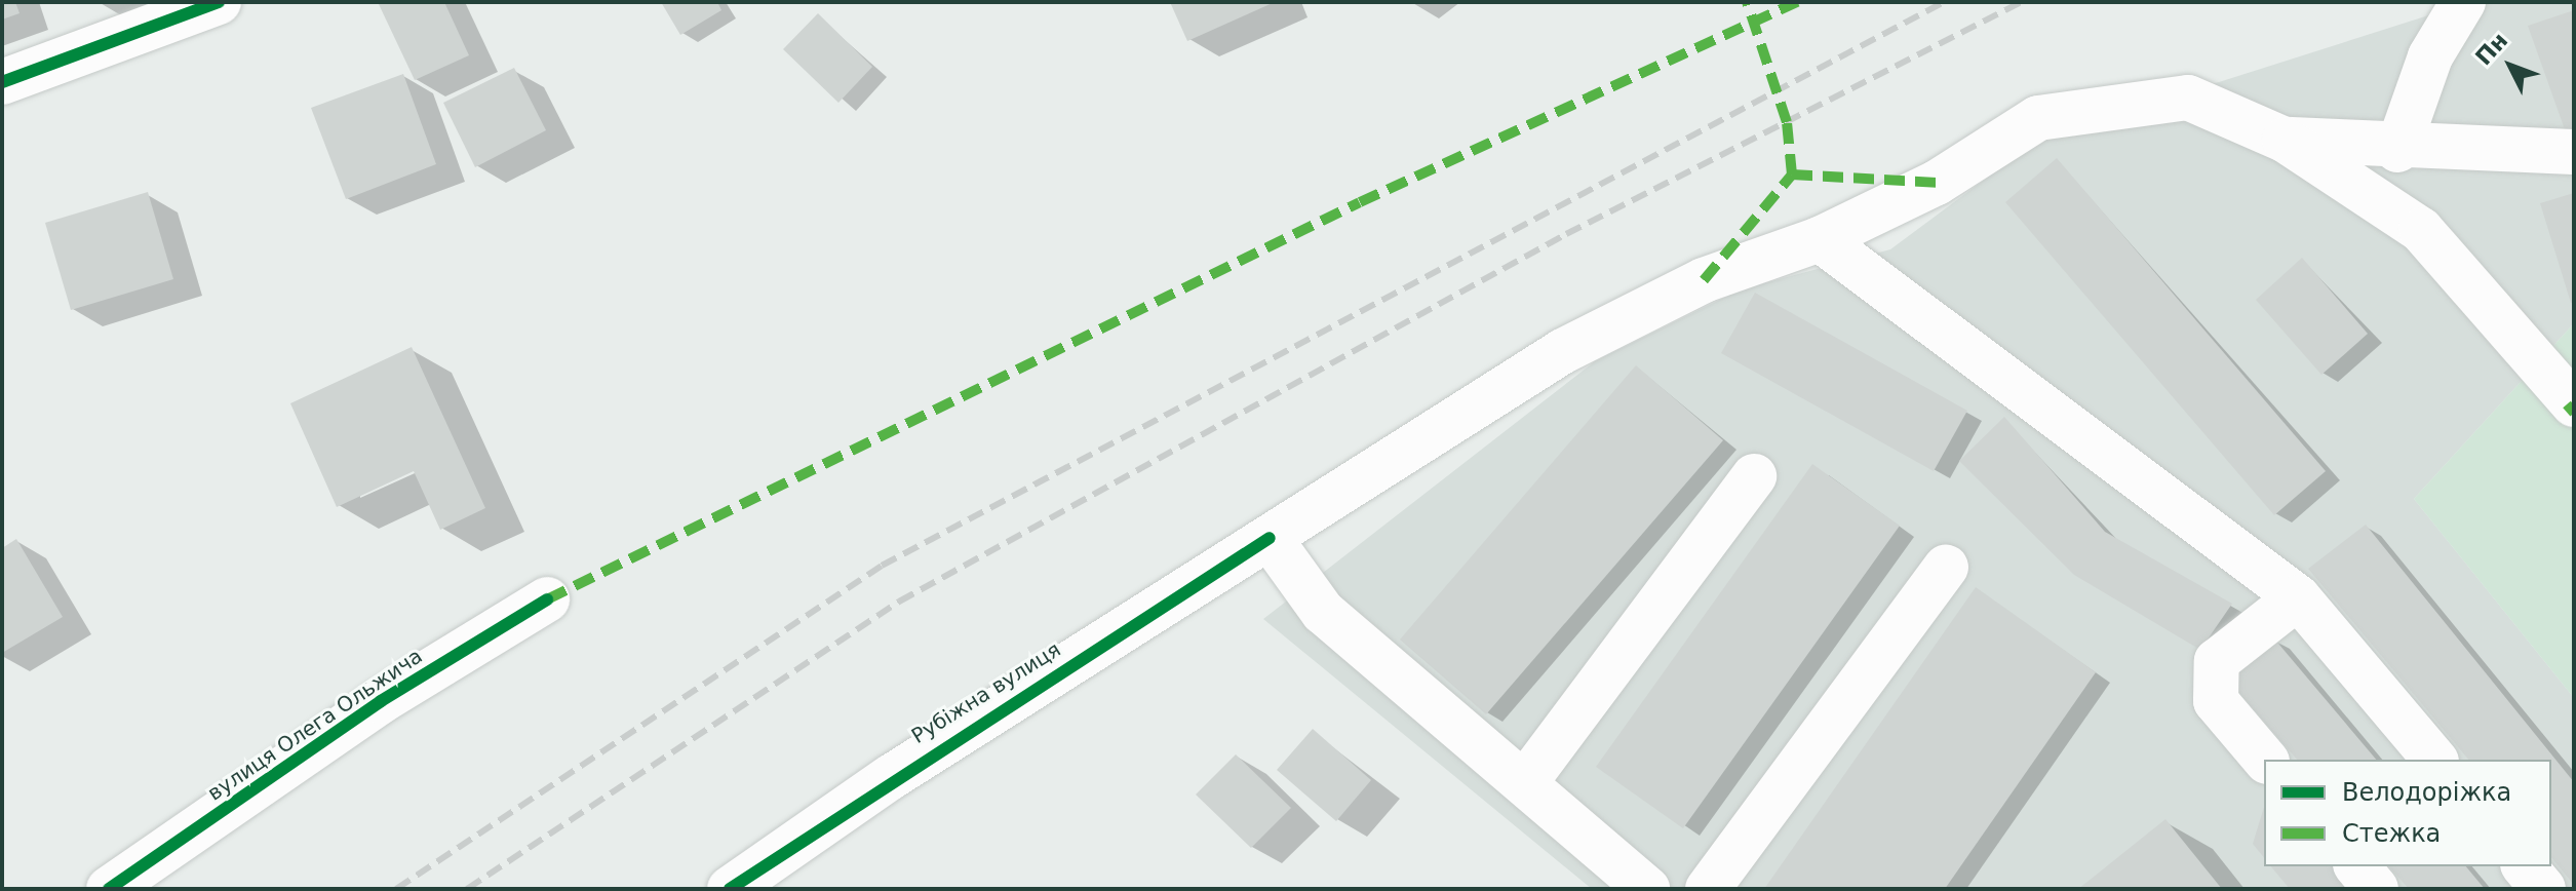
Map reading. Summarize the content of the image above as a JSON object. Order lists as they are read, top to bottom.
{
  "streets": {
    "street": ["Рубіжна вулиця", "вулиця Олега Ольжича"]
  },
  "legend": ["Велодоріжка", "Стежка"],
  "north": "top left"
}
